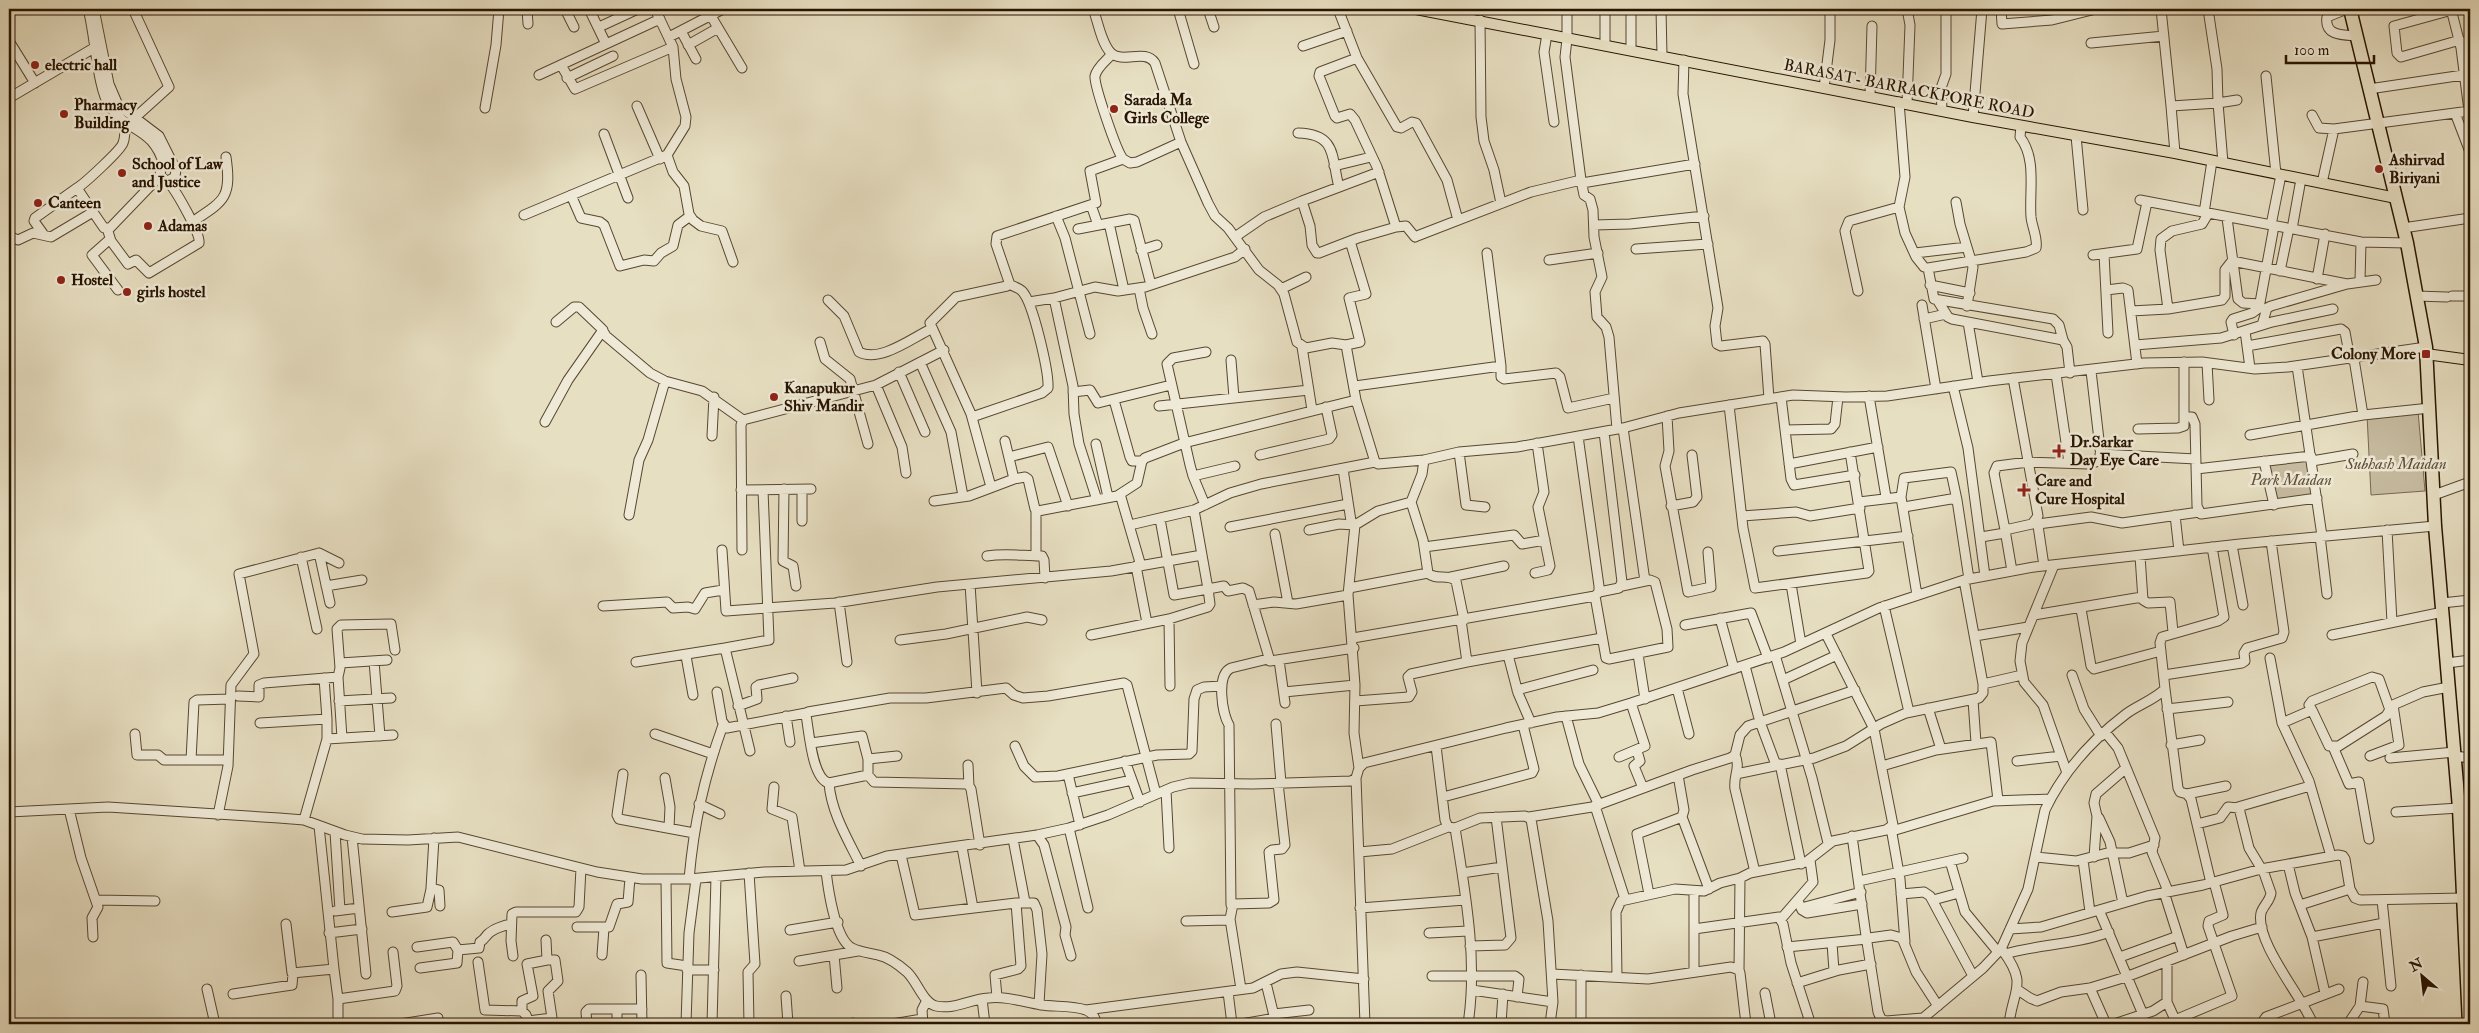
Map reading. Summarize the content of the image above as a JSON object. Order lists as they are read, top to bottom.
{
  "streets": {
    "main road": ["BARASAT- BARRACKPORE ROAD"]
  },
  "parks": ["Subhash Maidan", "Park Maidan"],
  "places": {
    "other": [
      "electric hall",
      "Sarada Ma Girls College",
      "Pharmacy Building",
      "Ashirvad Biriyani",
      "School of Law and Justice",
      "Canteen",
      "Adamas",
      "Hostel",
      "girls hostel",
      "Kanapukur Shiv Mandir"
    ],
    "transit": ["Colony More"],
    "health": ["Dr.Sarkar Day Eye Care", "Care and Cure Hospital"]
  },
  "scale_bar": "100 m",
  "north": "top left"
}
